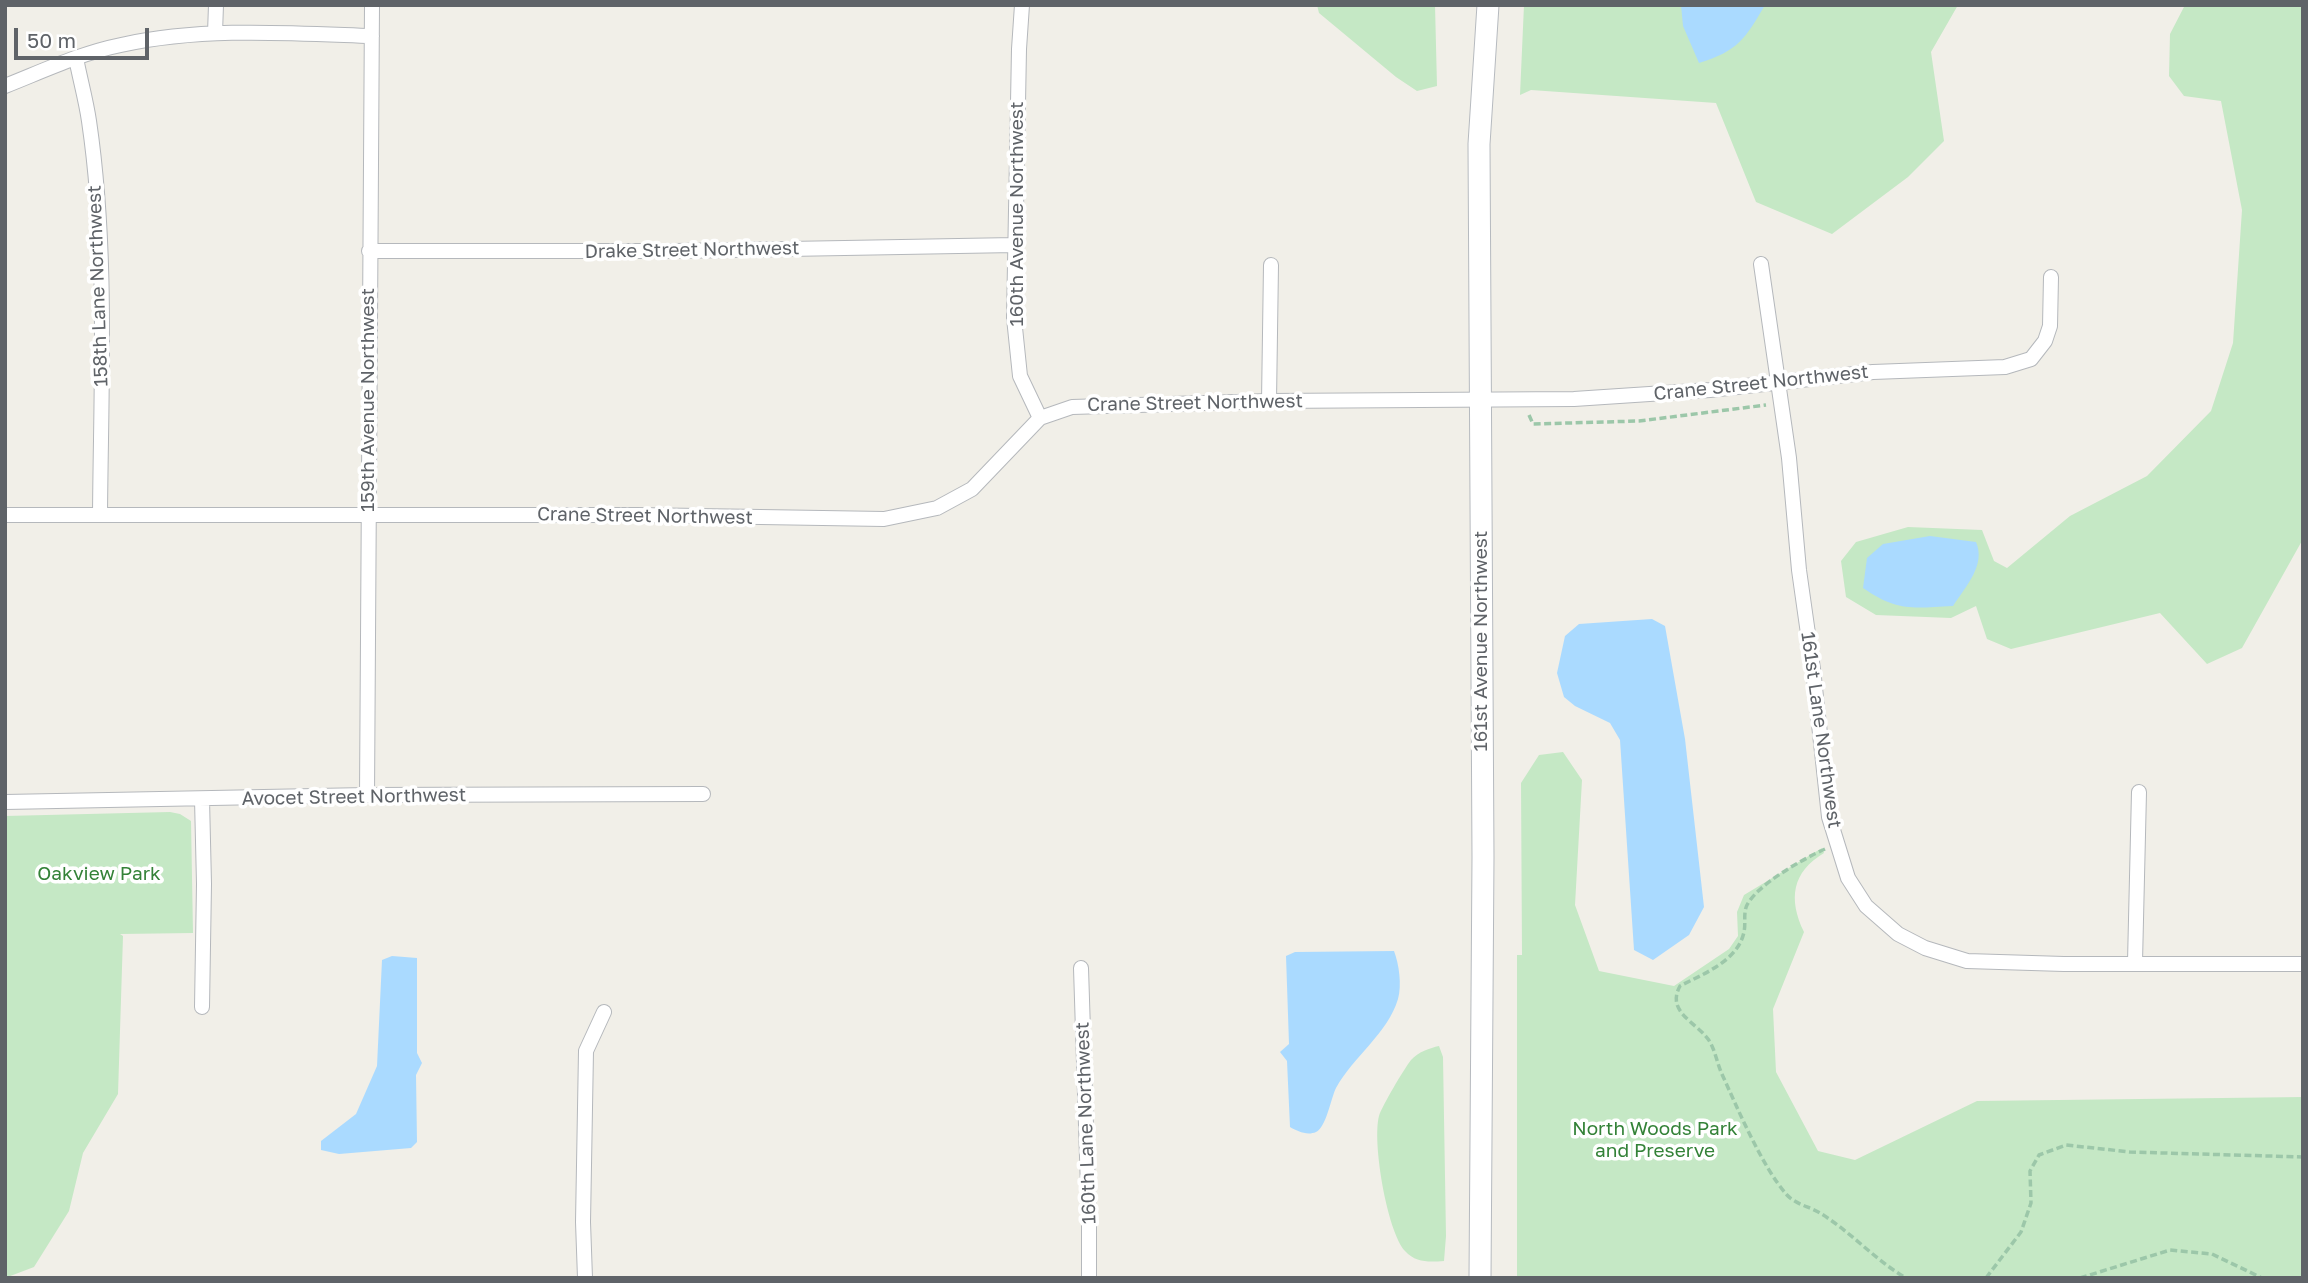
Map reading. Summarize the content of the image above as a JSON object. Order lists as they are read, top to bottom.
{
  "streets": {
    "main road": ["161st Avenue Northwest"],
    "street": [
      "160th Avenue Northwest",
      "Drake Street Northwest",
      "158th Lane Northwest",
      "Crane Street Northwest",
      "159th Avenue Northwest",
      "161st Lane Northwest",
      "Avocet Street Northwest",
      "160th Lane Northwest"
    ]
  },
  "crossings": [
    ["160th Avenue Northwest", "Drake Street Northwest"],
    ["160th Avenue Northwest", "Crane Street Northwest"],
    ["Drake Street Northwest", "159th Avenue Northwest"],
    ["158th Lane Northwest", "Crane Street Northwest"],
    ["Crane Street Northwest", "159th Avenue Northwest"],
    ["Crane Street Northwest", "161st Avenue Northwest"],
    ["Crane Street Northwest", "161st Lane Northwest"],
    ["159th Avenue Northwest", "Avocet Street Northwest"]
  ],
  "parks": ["Oakview Park", "North Woods Park and Preserve"],
  "scale_bar": "50 m"
}
